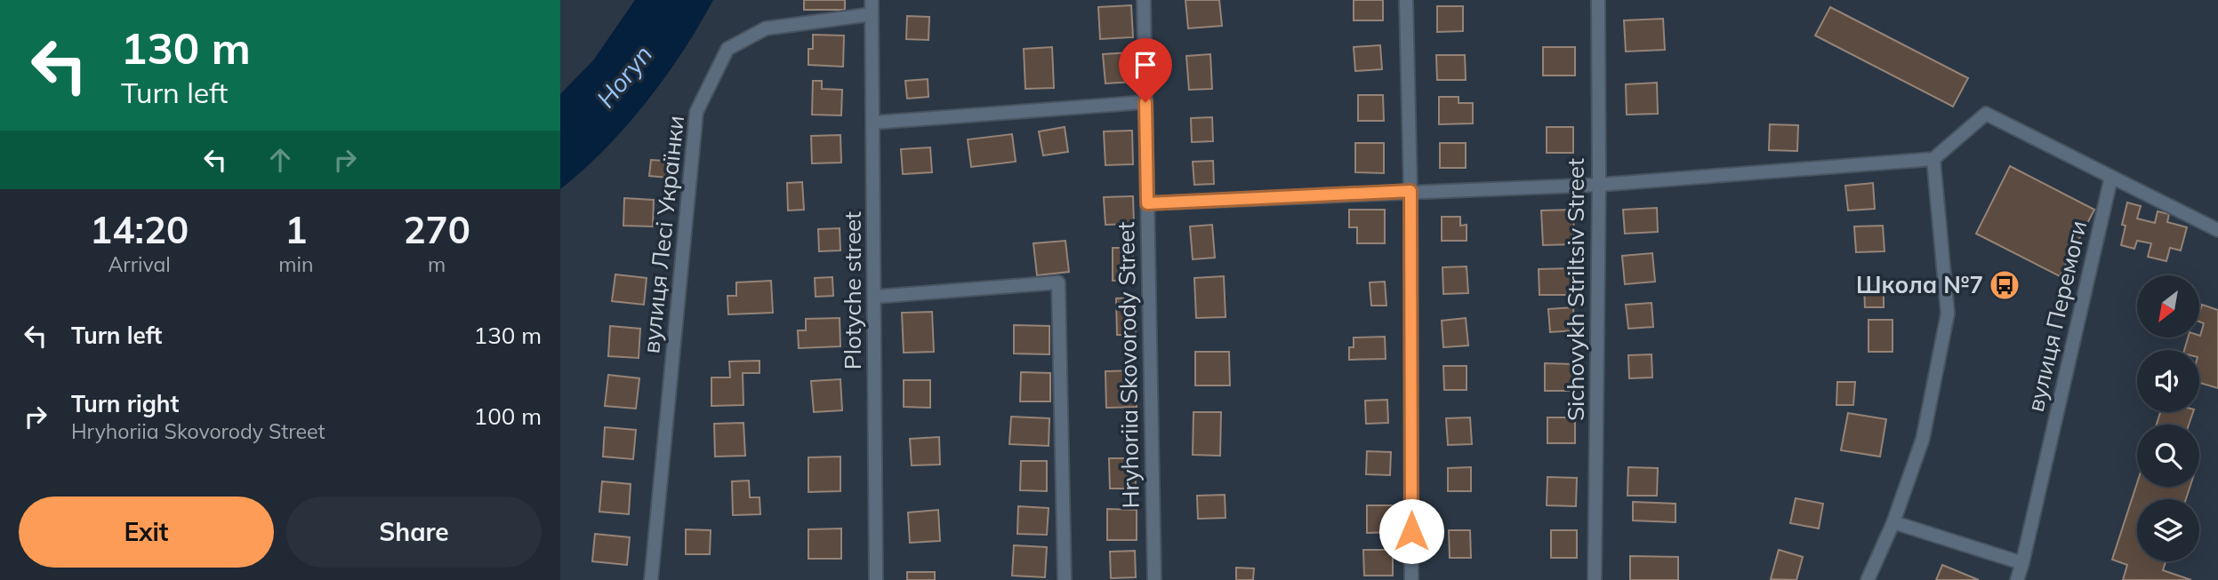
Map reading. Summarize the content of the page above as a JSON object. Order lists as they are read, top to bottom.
{
  "streets": {
    "street": [
      "вулиця Лесі Українки",
      "Sichovykh Striltsiv Street",
      "Plotyche street",
      "вулиця Перемоги",
      "Hryhoriia Skovorody Street"
    ]
  },
  "crossings": [
    ["вулиця Лесі Українки", "Plotyche street"]
  ],
  "water": ["Horyn"],
  "places": {
    "bus stop": ["Школа №7"]
  },
  "north": "bottom left",
  "page": {
    "turn": ["130 m", "Turn left"],
    "eta": [
      "14:20",
      "Arrival",
      "1",
      "min",
      "270",
      "m"
    ],
    "list": [
      {
        "name": "Turn left",
        "value": "130 m"
      },
      {
        "name": "Turn right",
        "note": "Hryhoriia Skovorody Street",
        "value": "100 m"
      }
    ],
    "buttons": ["Exit", "Share"]
  }
}
